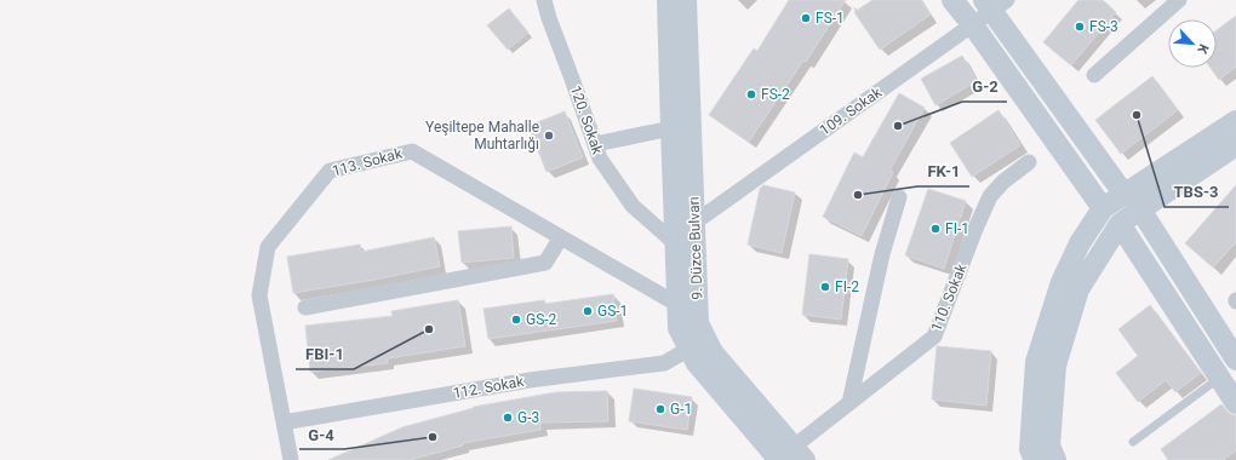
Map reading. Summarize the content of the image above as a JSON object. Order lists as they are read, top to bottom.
{
  "streets": {
    "main road": ["9. Düzce Bulvarı"],
    "street": [
      "109. Sokak",
      "120. Sokak",
      "113. Sokak",
      "110. Sokak",
      "112. Sokak"
    ]
  },
  "crossings": [
    ["109. Sokak", "9. Düzce Bulvarı"],
    ["120. Sokak", "9. Düzce Bulvarı"],
    ["113. Sokak", "9. Düzce Bulvarı"],
    ["113. Sokak", "112. Sokak"],
    ["9. Düzce Bulvarı", "110. Sokak"],
    ["9. Düzce Bulvarı", "112. Sokak"]
  ],
  "places": [
    "FS-1",
    "FS-3",
    "FS-2",
    "TBS-3",
    "G-2",
    "Yeşiltepe Mahalle Muhtarlığı",
    "FK-1",
    "FI-1",
    "FI-2",
    "GS-1",
    "GS-2",
    "FBI-1",
    "G-1",
    "G-3",
    "G-4"
  ],
  "north": "bottom right"
}
